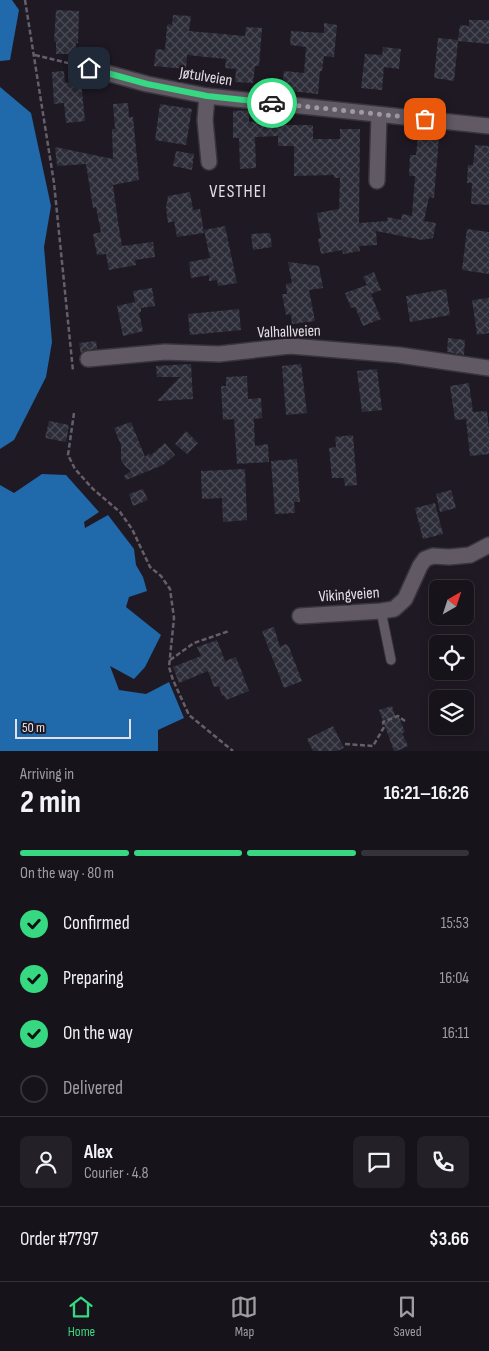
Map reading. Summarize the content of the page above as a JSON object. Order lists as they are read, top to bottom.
{
  "streets": {
    "street": ["Jøtulveien", "Valhallveien", "Vikingveien"]
  },
  "districts": ["VESTHEI"],
  "scale_bar": "50 m",
  "north": "top right",
  "page": {
    "scale": "50 m",
    "heading": ["2 min", "Arriving in", "16:21–16:26"],
    "panel": [
      "Alex",
      "Courier · 4.8",
      "Order #7797",
      "$3.66"
    ],
    "bar": "On the way · 80 m",
    "list": [
      ["Confirmed", "15:53"],
      ["Preparing", "16:04"],
      ["On the way", "16:11"],
      "Delivered"
    ],
    "tabs": ["Home", "Map", "Saved"]
  }
}
